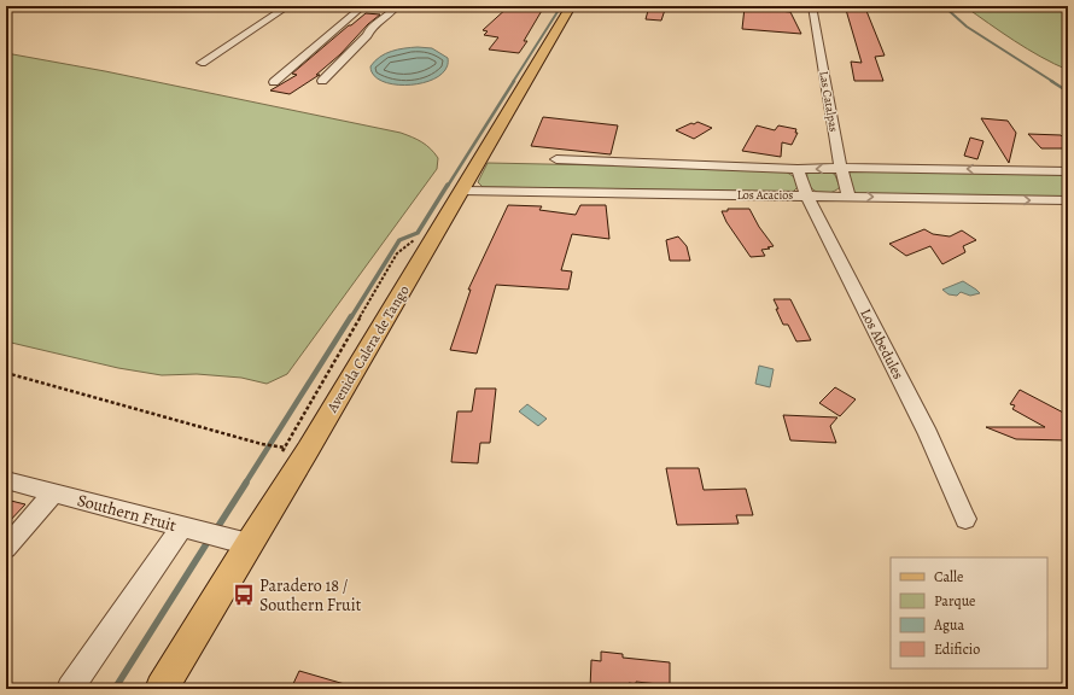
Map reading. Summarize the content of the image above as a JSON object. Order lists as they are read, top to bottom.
{
  "streets": {
    "main road": ["Avenida Calera de Tango"],
    "street": [
      "Las Catalpas",
      "Los Acacios",
      "Los Abedules",
      "Southern Fruit"
    ]
  },
  "crossings": [
    ["Las Catalpas", "Los Acacios"],
    ["Los Acacios", "Los Abedules"],
    ["Los Acacios", "Avenida Calera de Tango"],
    ["Avenida Calera de Tango", "Southern Fruit"]
  ],
  "places": {
    "bus stop": ["Paradero 18 / Southern Fruit"]
  },
  "legend": [
    "Calle",
    "Parque",
    "Agua",
    "Edificio"
  ]
}
